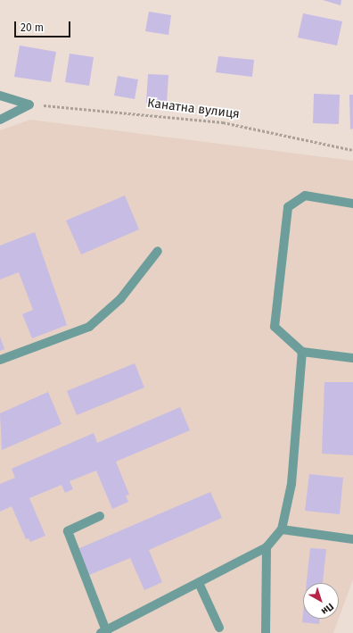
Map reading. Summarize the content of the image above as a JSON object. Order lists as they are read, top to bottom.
{
  "streets": {
    "path": ["Канатна вулиця"]
  },
  "scale_bar": "20 m",
  "north": "bottom right"
}
